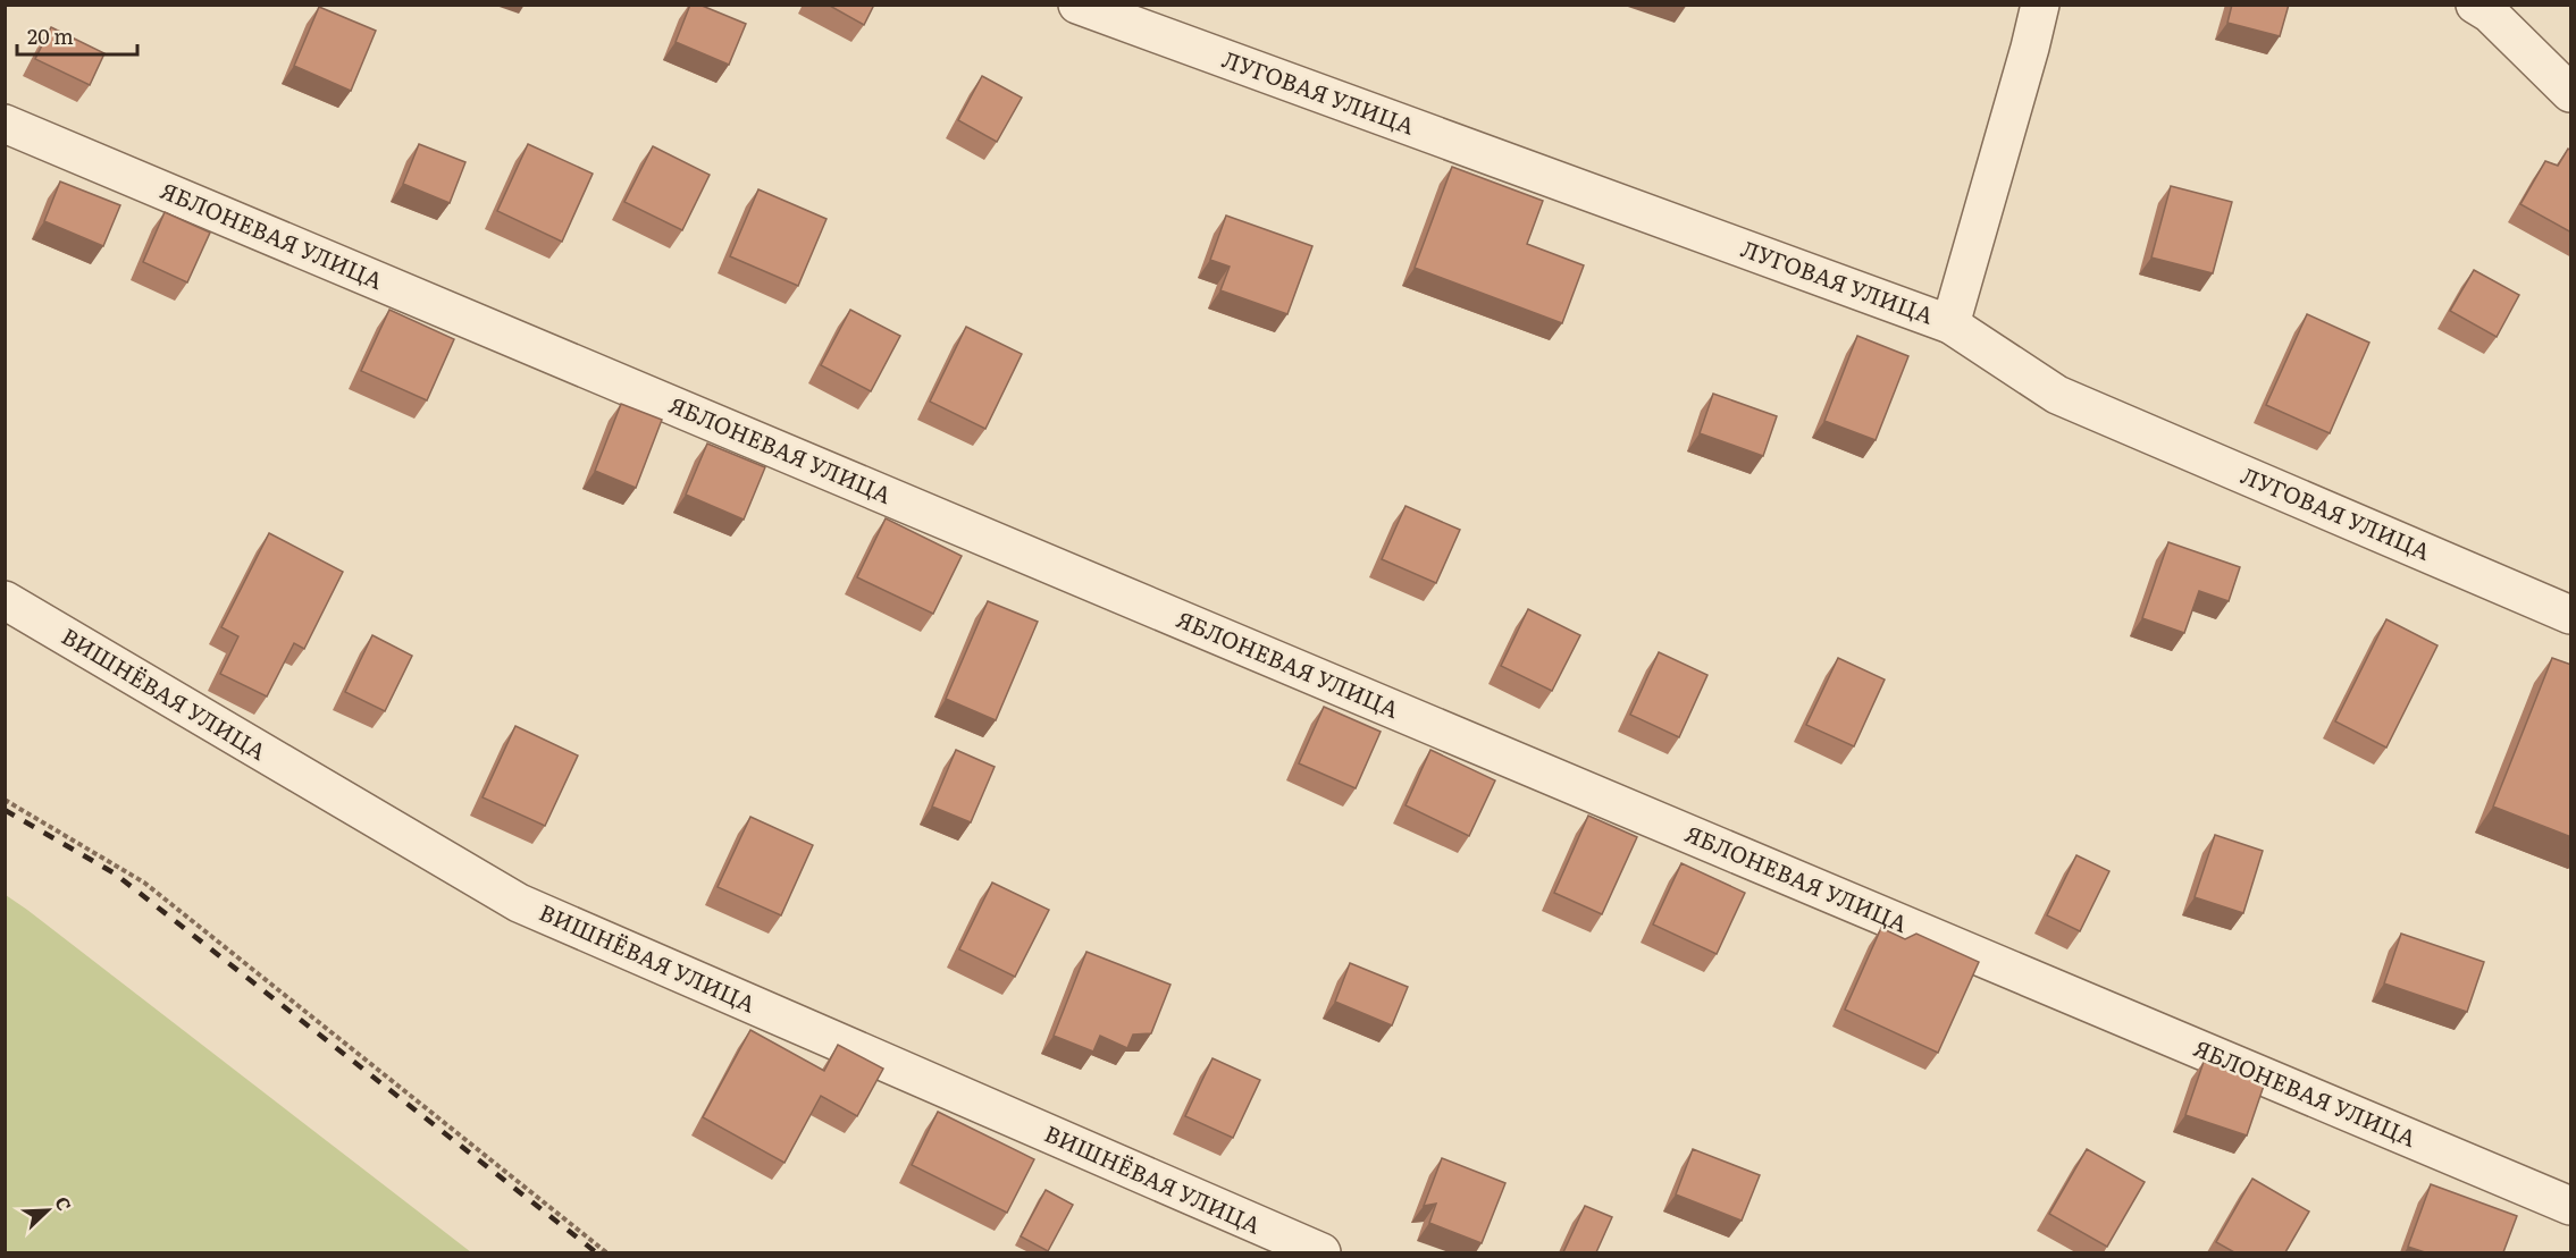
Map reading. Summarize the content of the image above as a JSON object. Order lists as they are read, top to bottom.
{
  "streets": {
    "street": ["ЛУГОВАЯ УЛИЦА", "ЯБЛОНЕВАЯ УЛИЦА", "ВИШНЁВАЯ УЛИЦА"]
  },
  "scale_bar": "20 m",
  "north": "top right"
}
